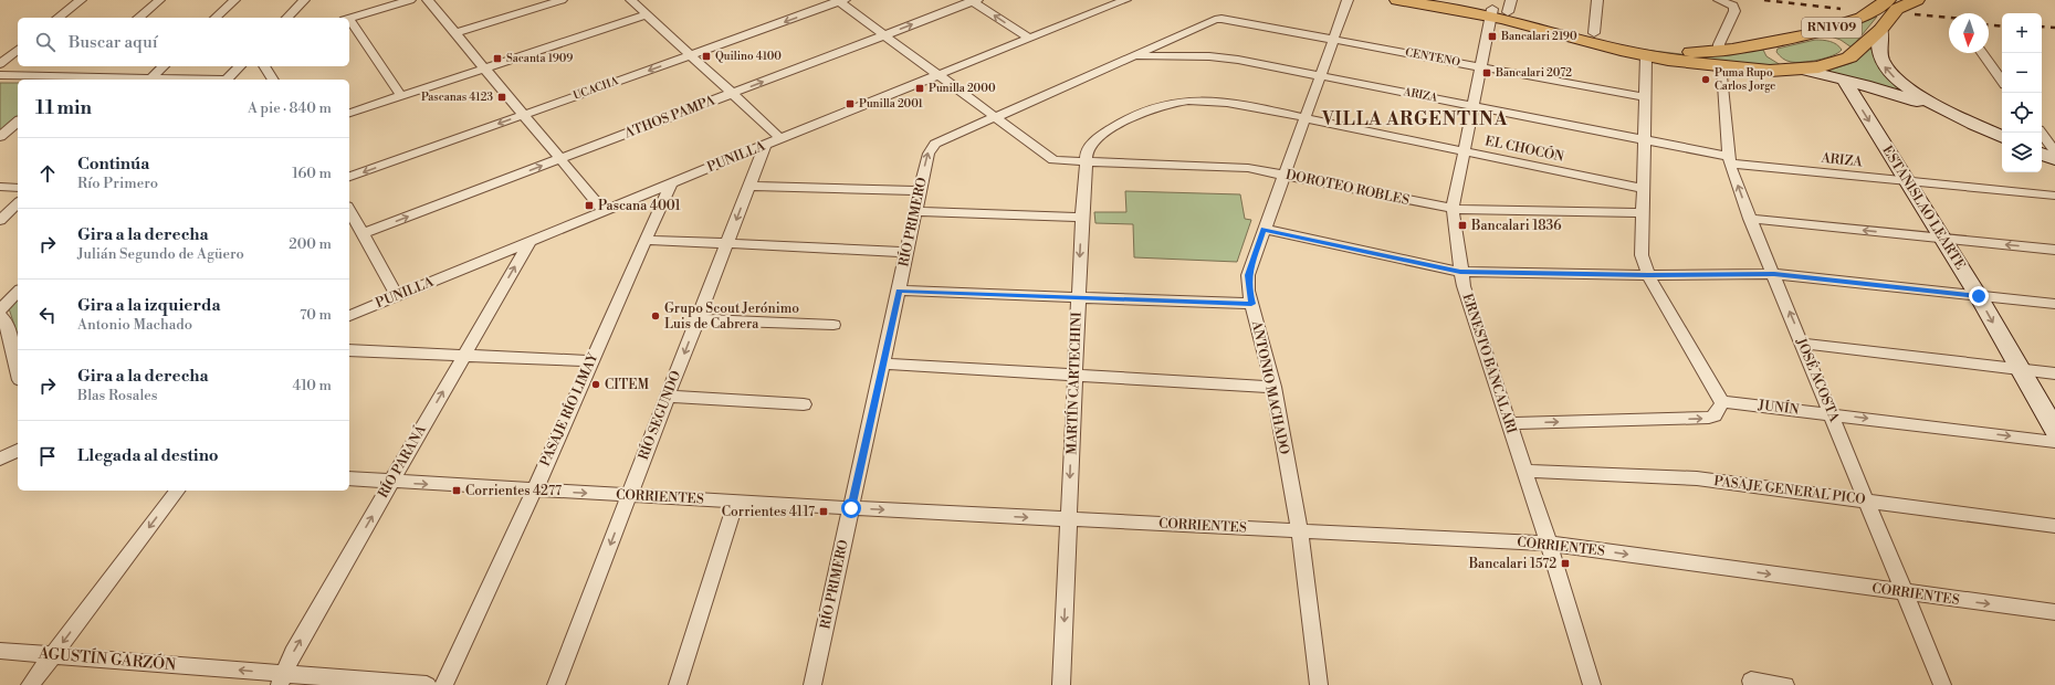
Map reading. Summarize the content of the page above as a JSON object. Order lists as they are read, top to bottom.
{
  "streets": {
    "main road": ["RN1V09", "ESTANISLAO LEARTE"],
    "street": [
      "CENTENO",
      "UCACHA",
      "ARIZA",
      "ATHOS PAMPA",
      "EL CHOCÓN",
      "PUNILLA",
      "DOROTEO ROBLES",
      "RÍO PRIMERO",
      "ERNESTO BANCALARI",
      "JOSÉ ACOSTA",
      "MARTÍN CARTECHINI",
      "ANTONIO MACHADO",
      "JUNÍN",
      "PASAJE RÍO LIMAY",
      "RÍO SEGUNDO",
      "RÍO PARANÁ",
      "PASAJE GENERAL PICO",
      "CORRIENTES",
      "AGUSTÍN GARZÓN"
    ]
  },
  "crossings": [
    ["RN1V09", "ERNESTO BANCALARI"],
    ["RN1V09", "JOSÉ ACOSTA"],
    ["CENTENO", "RÍO PRIMERO"],
    ["CENTENO", "ERNESTO BANCALARI"],
    ["CENTENO", "ANTONIO MACHADO"],
    ["ARIZA", "ESTANISLAO LEARTE"],
    ["ARIZA", "RÍO PRIMERO"],
    ["ARIZA", "ERNESTO BANCALARI"],
    ["ARIZA", "JOSÉ ACOSTA"],
    ["ARIZA", "ANTONIO MACHADO"],
    ["EL CHOCÓN", "ERNESTO BANCALARI"],
    ["EL CHOCÓN", "MARTÍN CARTECHINI"],
    ["EL CHOCÓN", "ANTONIO MACHADO"],
    ["PUNILLA", "PASAJE RÍO LIMAY"],
    ["PUNILLA", "RÍO SEGUNDO"],
    ["PUNILLA", "RÍO PARANÁ"],
    ["DOROTEO ROBLES", "RÍO PRIMERO"],
    ["DOROTEO ROBLES", "ERNESTO BANCALARI"],
    ["DOROTEO ROBLES", "MARTÍN CARTECHINI"],
    ["DOROTEO ROBLES", "ANTONIO MACHADO"],
    ["RÍO PRIMERO", "CORRIENTES"],
    ["ERNESTO BANCALARI", "PASAJE GENERAL PICO"],
    ["ERNESTO BANCALARI", "CORRIENTES"],
    ["JOSÉ ACOSTA", "JUNÍN"],
    ["JOSÉ ACOSTA", "PASAJE GENERAL PICO"],
    ["JOSÉ ACOSTA", "CORRIENTES"],
    ["MARTÍN CARTECHINI", "CORRIENTES"],
    ["ANTONIO MACHADO", "CORRIENTES"],
    ["PASAJE RÍO LIMAY", "CORRIENTES"],
    ["RÍO SEGUNDO", "CORRIENTES"],
    ["RÍO PARANÁ", "CORRIENTES"],
    ["RÍO PARANÁ", "AGUSTÍN GARZÓN"]
  ],
  "one_way": [
    "ESTANISLAO LEARTE",
    "MARTÍN CARTECHINI",
    "RÍO PARANÁ",
    "CORRIENTES",
    "AGUSTÍN GARZÓN"
  ],
  "districts": ["VILLA ARGENTINA"],
  "places": {
    "transit": [
      "Bancalari 2190",
      "Quilino 4100",
      "Sacanta 1909",
      "Bancalari 2072",
      "Punilla 2000",
      "Pascanas 4123",
      "Punilla 2001",
      "Pascana 4001",
      "Bancalari 1836",
      "Corrientes 4277",
      "Corrientes 4117",
      "Bancalari 1572"
    ],
    "other": ["Puma Rupo Carlos Jorge", "Grupo Scout Jerónimo Luis de Cabrera", "CITEM"]
  },
  "north": "bottom",
  "page": {
    "map_buttons": ["+", "−"],
    "search": "Buscar aquí",
    "heading": ["11 min", "A pie · 840 m"],
    "list": [
      ["Continúa", "Río Primero", "160 m"],
      ["Gira a la derecha", "Julián Segundo de Agüero", "200 m"],
      ["Gira a la izquierda", "Antonio Machado", "70 m"],
      ["Gira a la derecha", "Blas Rosales", "410 m"],
      "Llegada al destino"
    ]
  }
}
